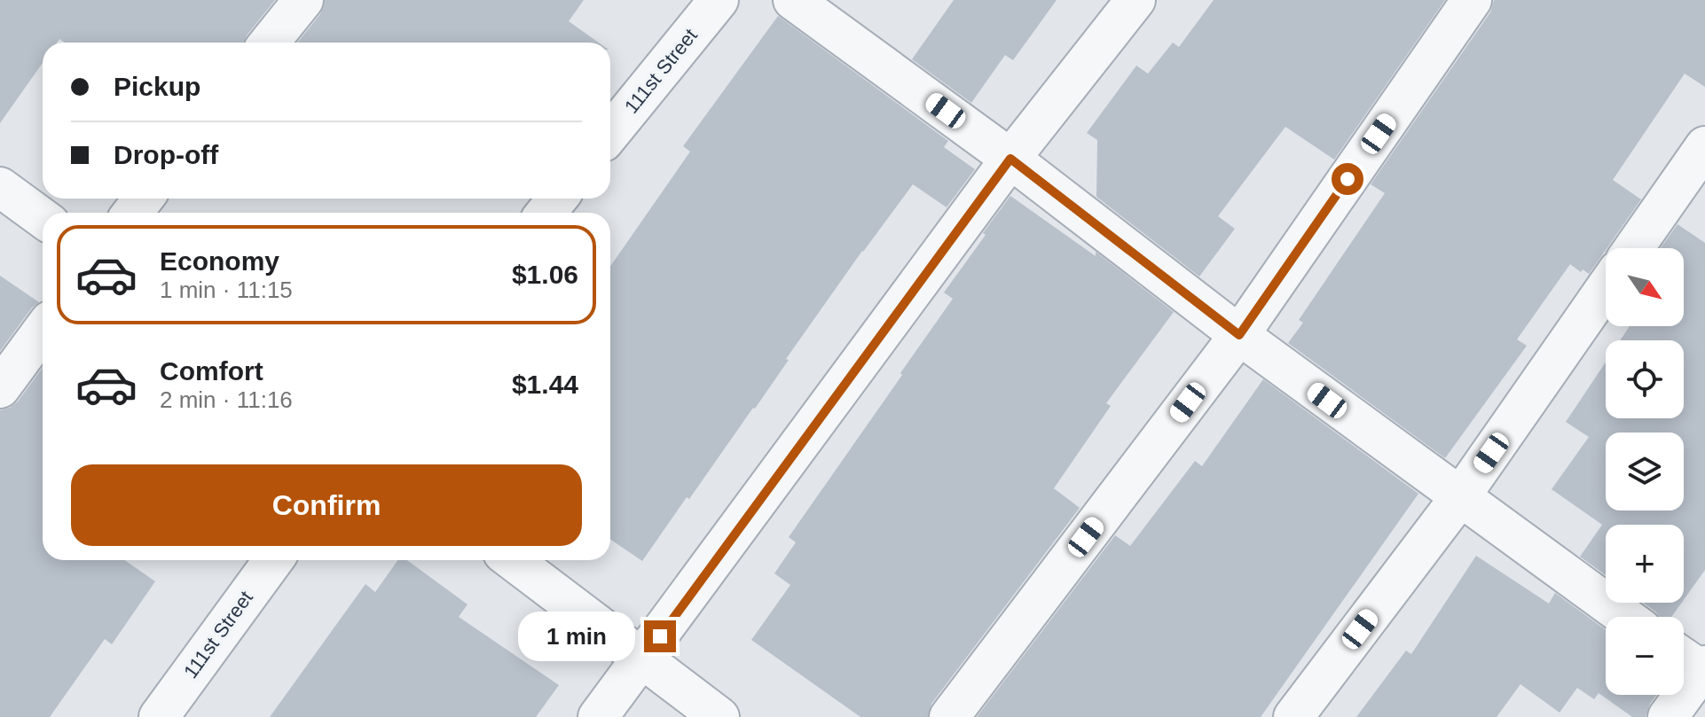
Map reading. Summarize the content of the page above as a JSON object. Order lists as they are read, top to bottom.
{
  "streets": {
    "street": ["111st Street"]
  },
  "north": "bottom right",
  "page": {
    "banner": ["Pickup", "Drop-off"],
    "list": [
      {
        "name": "Economy",
        "note": "1 min · 11:15",
        "value": "$1.06"
      },
      {
        "name": "Comfort",
        "note": "2 min · 11:16",
        "value": "$1.44"
      }
    ],
    "map_buttons": ["+", "−"],
    "buttons": "Confirm",
    "bubble": "1 min"
  }
}
